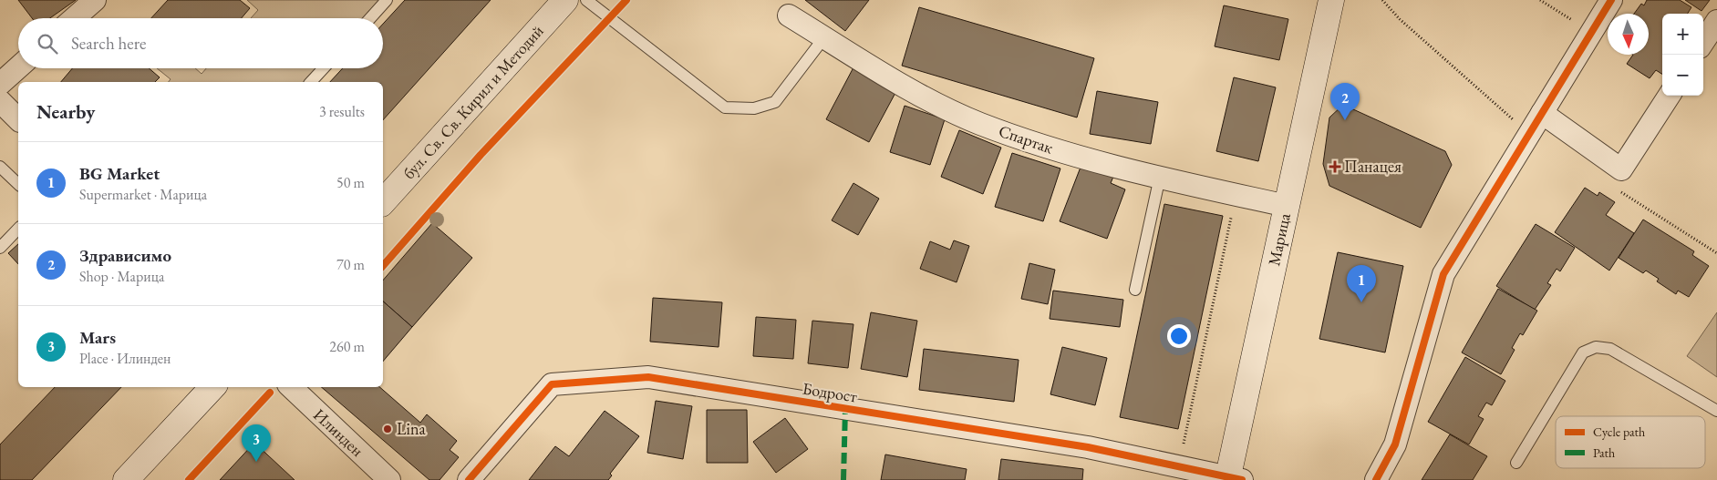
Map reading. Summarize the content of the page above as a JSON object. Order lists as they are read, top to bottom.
{
  "streets": {
    "street": [
      "бул. Св. Св. Кирил и Методий",
      "Спартак",
      "Марица",
      "Бодрост",
      "Илинден"
    ]
  },
  "crossings": [
    ["Спартак", "Марица"],
    ["Марица", "Бодрост"]
  ],
  "places": {
    "health": ["Панацея"],
    "other": ["Lina"]
  },
  "legend": ["Cycle path", "Path"],
  "north": "bottom",
  "page": {
    "map_buttons": ["+", "−"],
    "search": "Search here",
    "heading": ["Nearby", "3 results"],
    "pins": ["2", "1", "3"],
    "list": [
      {
        "mark": "1",
        "name": "BG Market",
        "note": "Supermarket · Марица",
        "value": "50 m"
      },
      {
        "mark": "2",
        "name": "Здрависимо",
        "note": "Shop · Марица",
        "value": "70 m"
      },
      {
        "mark": "3",
        "name": "Mars",
        "note": "Place · Илинден",
        "value": "260 m"
      }
    ]
  }
}
